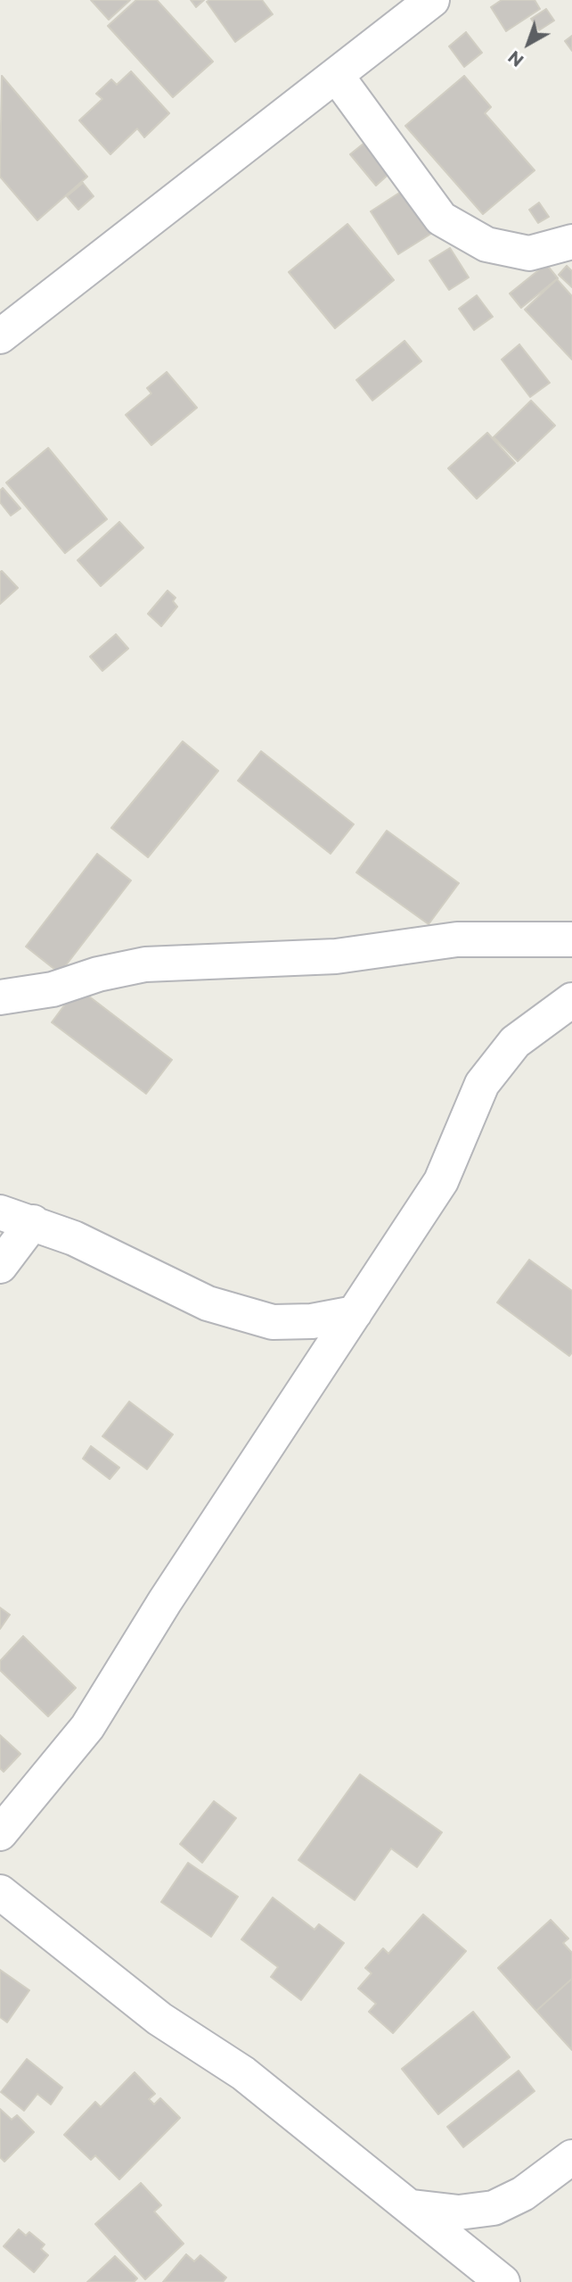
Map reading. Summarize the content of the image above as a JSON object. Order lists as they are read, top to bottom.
{
  "north": "bottom left"
}
